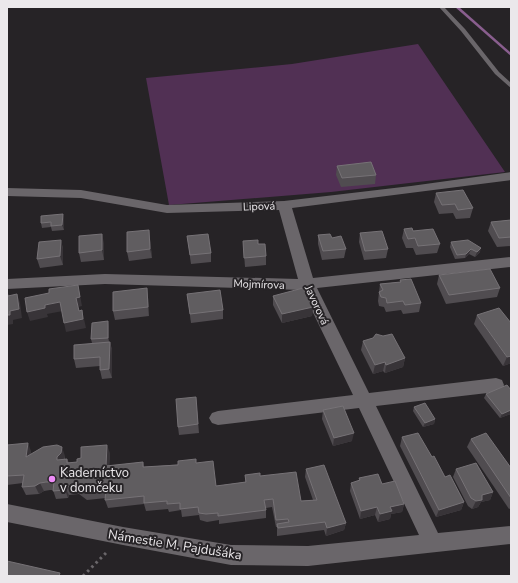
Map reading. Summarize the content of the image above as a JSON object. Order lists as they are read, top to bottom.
{
  "streets": {
    "street": [
      "Lipová",
      "Mojmírova",
      "Javorová",
      "Námestie M. Pajdušáka"
    ]
  },
  "crossings": [
    ["Lipová", "Javorová"],
    ["Mojmírova", "Javorová"],
    ["Javorová", "Námestie M. Pajdušáka"]
  ],
  "places": ["Kaderníctvo v domčeku"]
}
